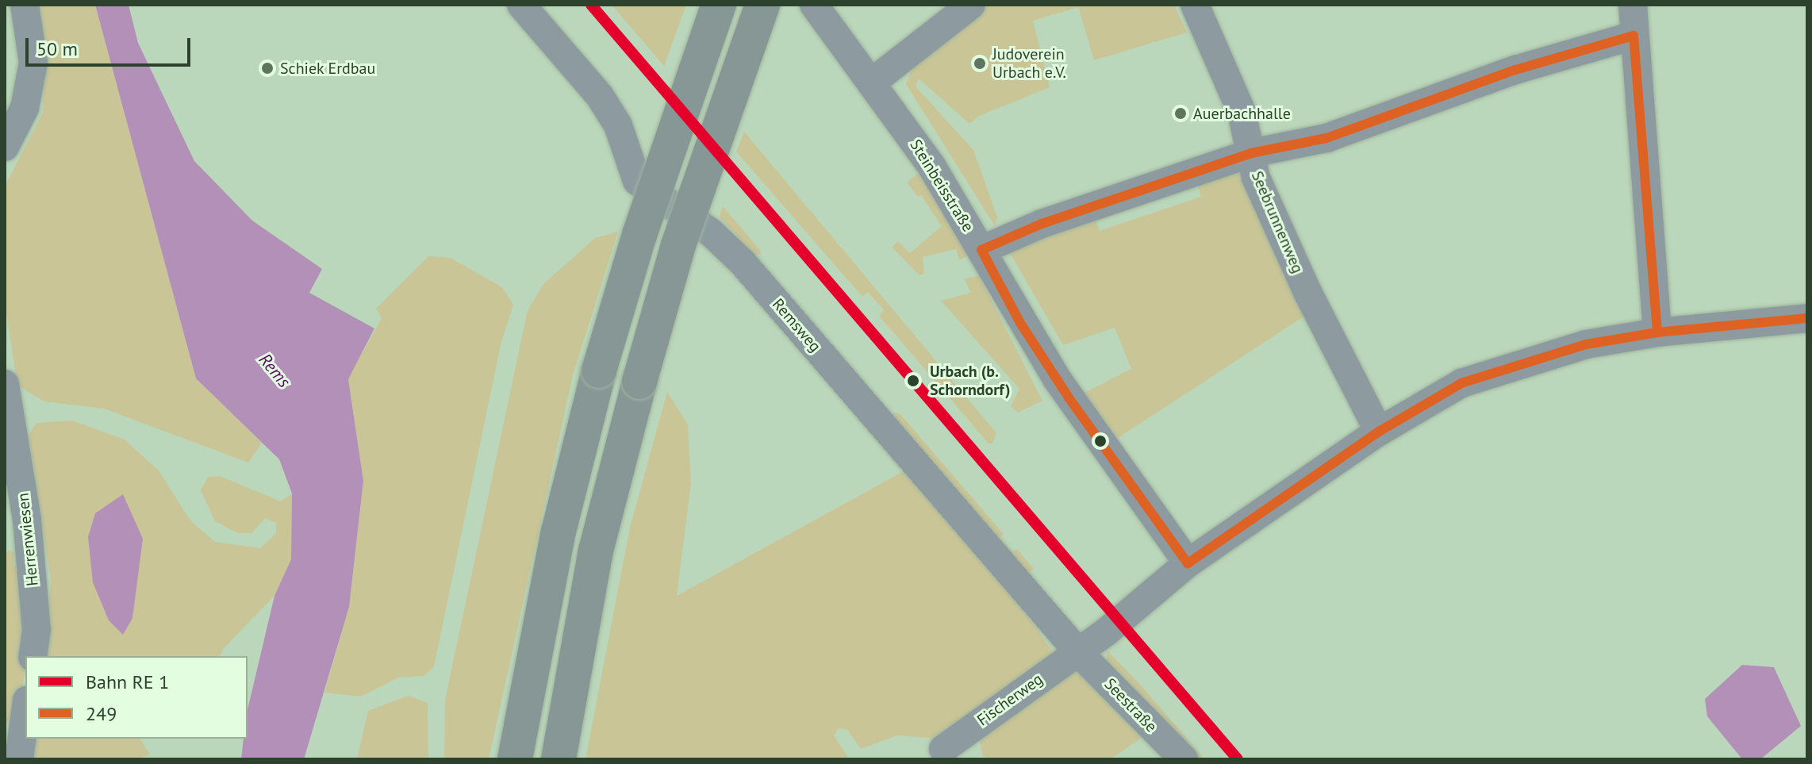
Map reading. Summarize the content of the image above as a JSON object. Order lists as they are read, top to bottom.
{
  "streets": {
    "street": [
      "Steinbeisstraße",
      "Seebrunnenweg",
      "Remsweg",
      "Herrenwiesen",
      "Fischerweg",
      "Seestraße"
    ]
  },
  "crossings": [
    ["Steinbeisstraße", "Fischerweg"],
    ["Seebrunnenweg", "Fischerweg"],
    ["Remsweg", "Fischerweg"],
    ["Remsweg", "Seestraße"],
    ["Fischerweg", "Seestraße"]
  ],
  "water": ["Rems"],
  "places": [
    "Judoverein Urbach e.V.",
    "Schiek Erdbau",
    "Auerbachhalle",
    "Urbach (b. Schorndorf)"
  ],
  "lines": ["transit line 249"],
  "legend": ["Bahn RE 1", "249"],
  "scale_bar": "50 m"
}
